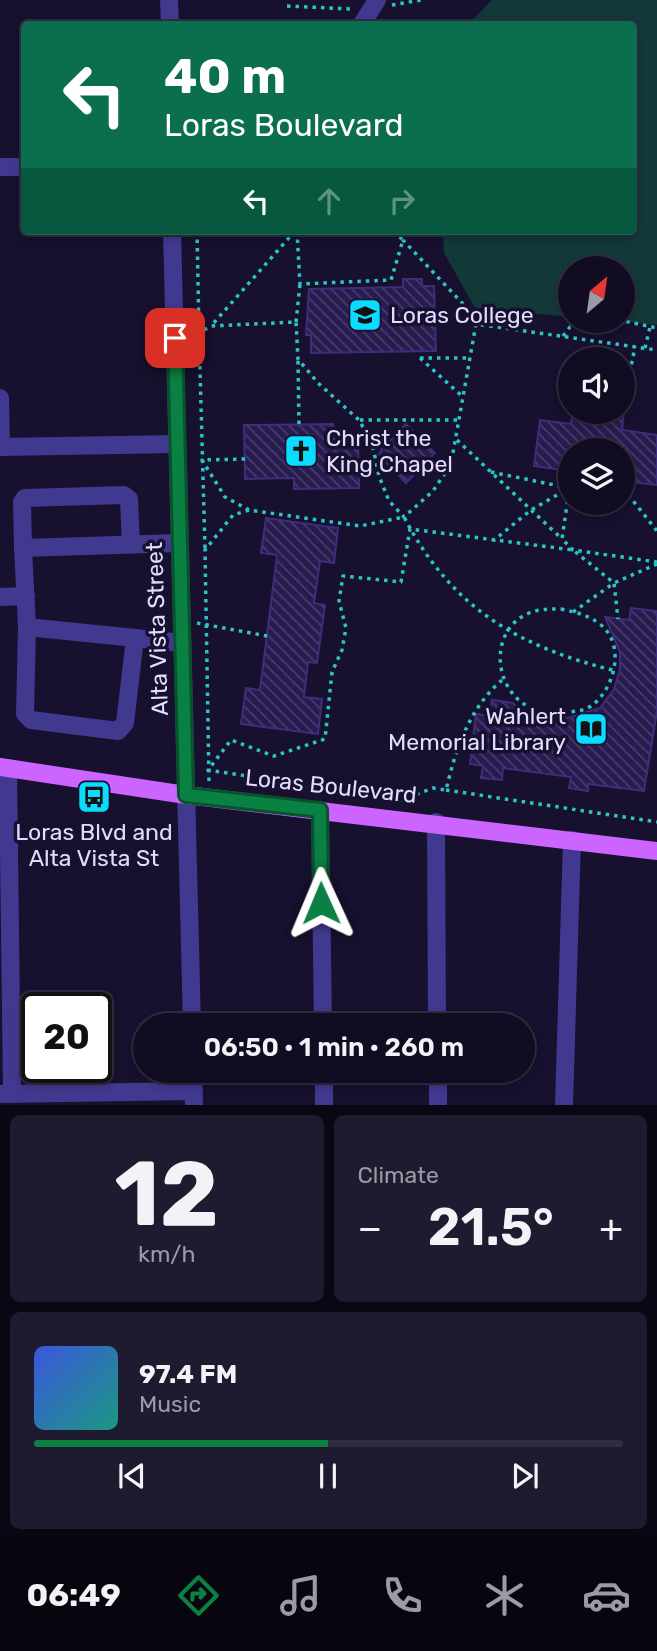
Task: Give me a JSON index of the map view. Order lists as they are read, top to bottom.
{
  "streets": {
    "main road": ["Loras Boulevard"],
    "street": ["Alta Vista Street"]
  },
  "crossings": [
    ["Alta Vista Street", "Loras Boulevard"]
  ],
  "places": {
    "school or university": ["Loras College"],
    "church": ["Christ the King Chapel"],
    "library": ["Wahlert Memorial Library"],
    "bus stop": ["Loras Blvd and Alta Vista St"]
  },
  "north": "top right",
  "page": {
    "turn": ["40 m", "Loras Boulevard"],
    "limit": "20",
    "trip": "06:50 · 1 min · 260 m",
    "tile": [
      ["12", "km/h"],
      "Climate"
    ],
    "heat": ["−", "21.5°", "+"],
    "song": ["97.4 FM", "Music"],
    "tabs": "06:49"
  }
}
